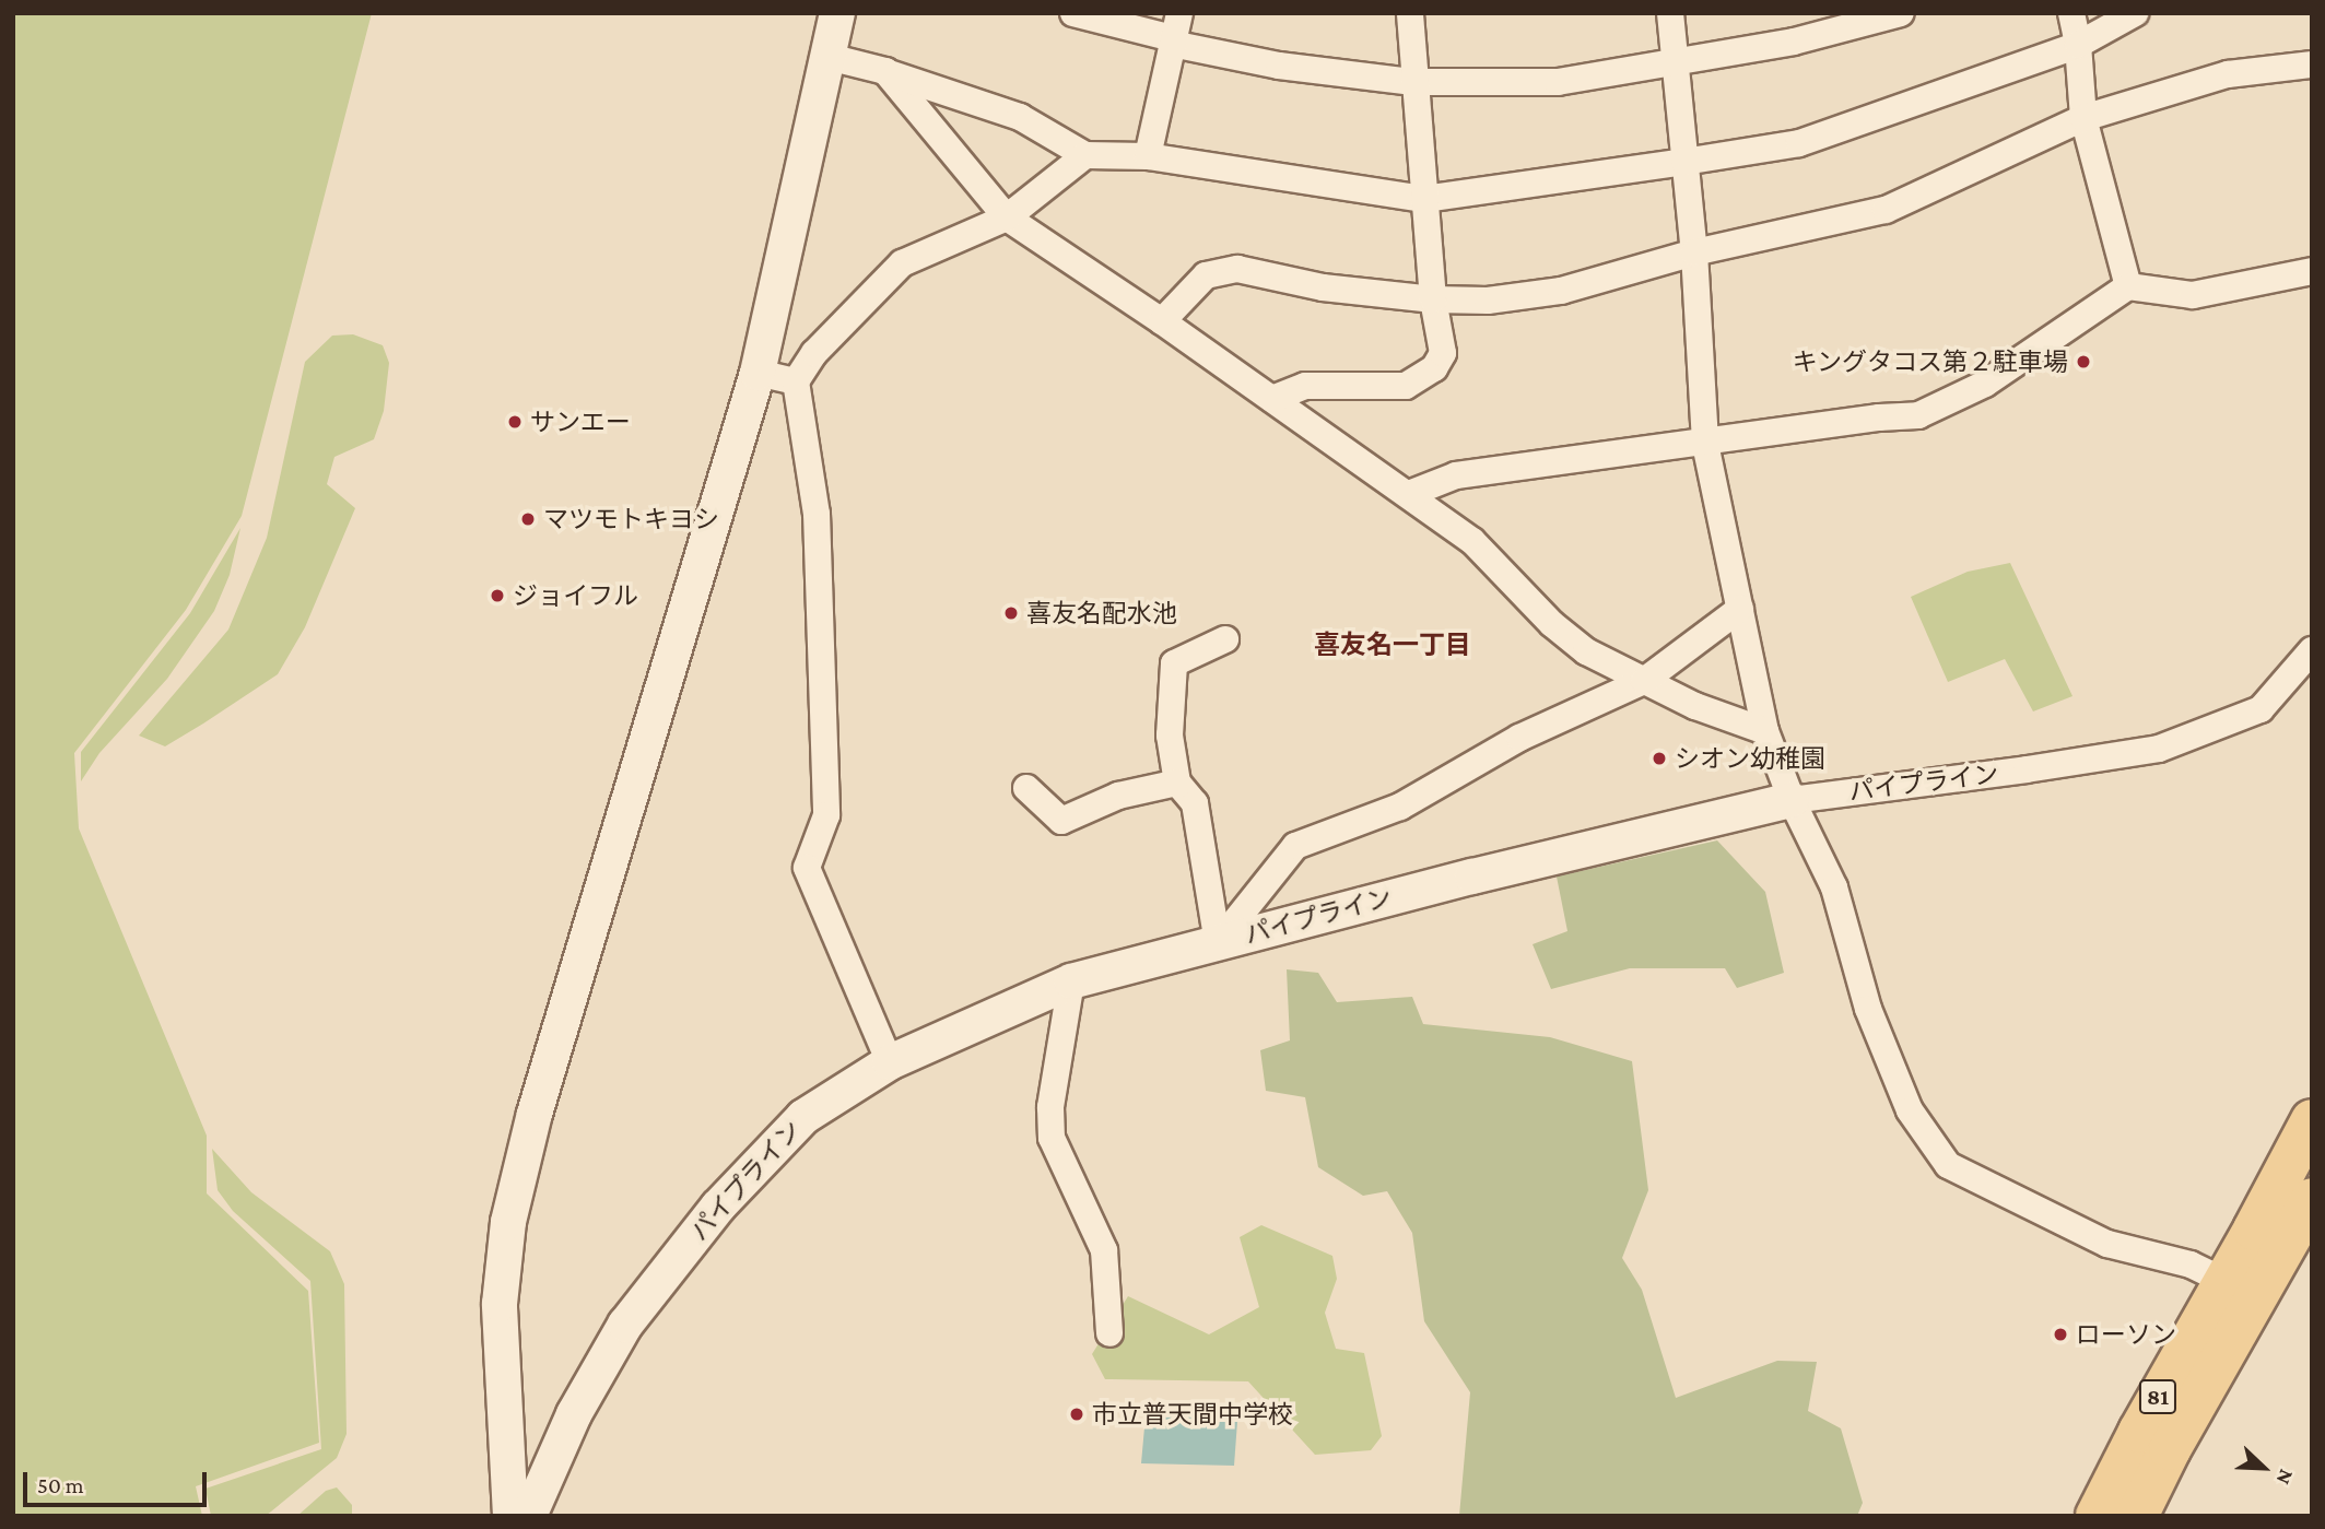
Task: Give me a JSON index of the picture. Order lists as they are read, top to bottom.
{
  "streets": {
    "main road": ["81"],
    "street": ["パイプライン"]
  },
  "districts": ["喜友名一丁目"],
  "places": [
    "キングタコス第２駐車場",
    "サンエー",
    "マツモトキヨシ",
    "ジョイフル",
    "喜友名配水池",
    "シオン幼稚園",
    "ローソン",
    "市立普天間中学校"
  ],
  "scale_bar": "50 m",
  "north": "bottom right"
}
